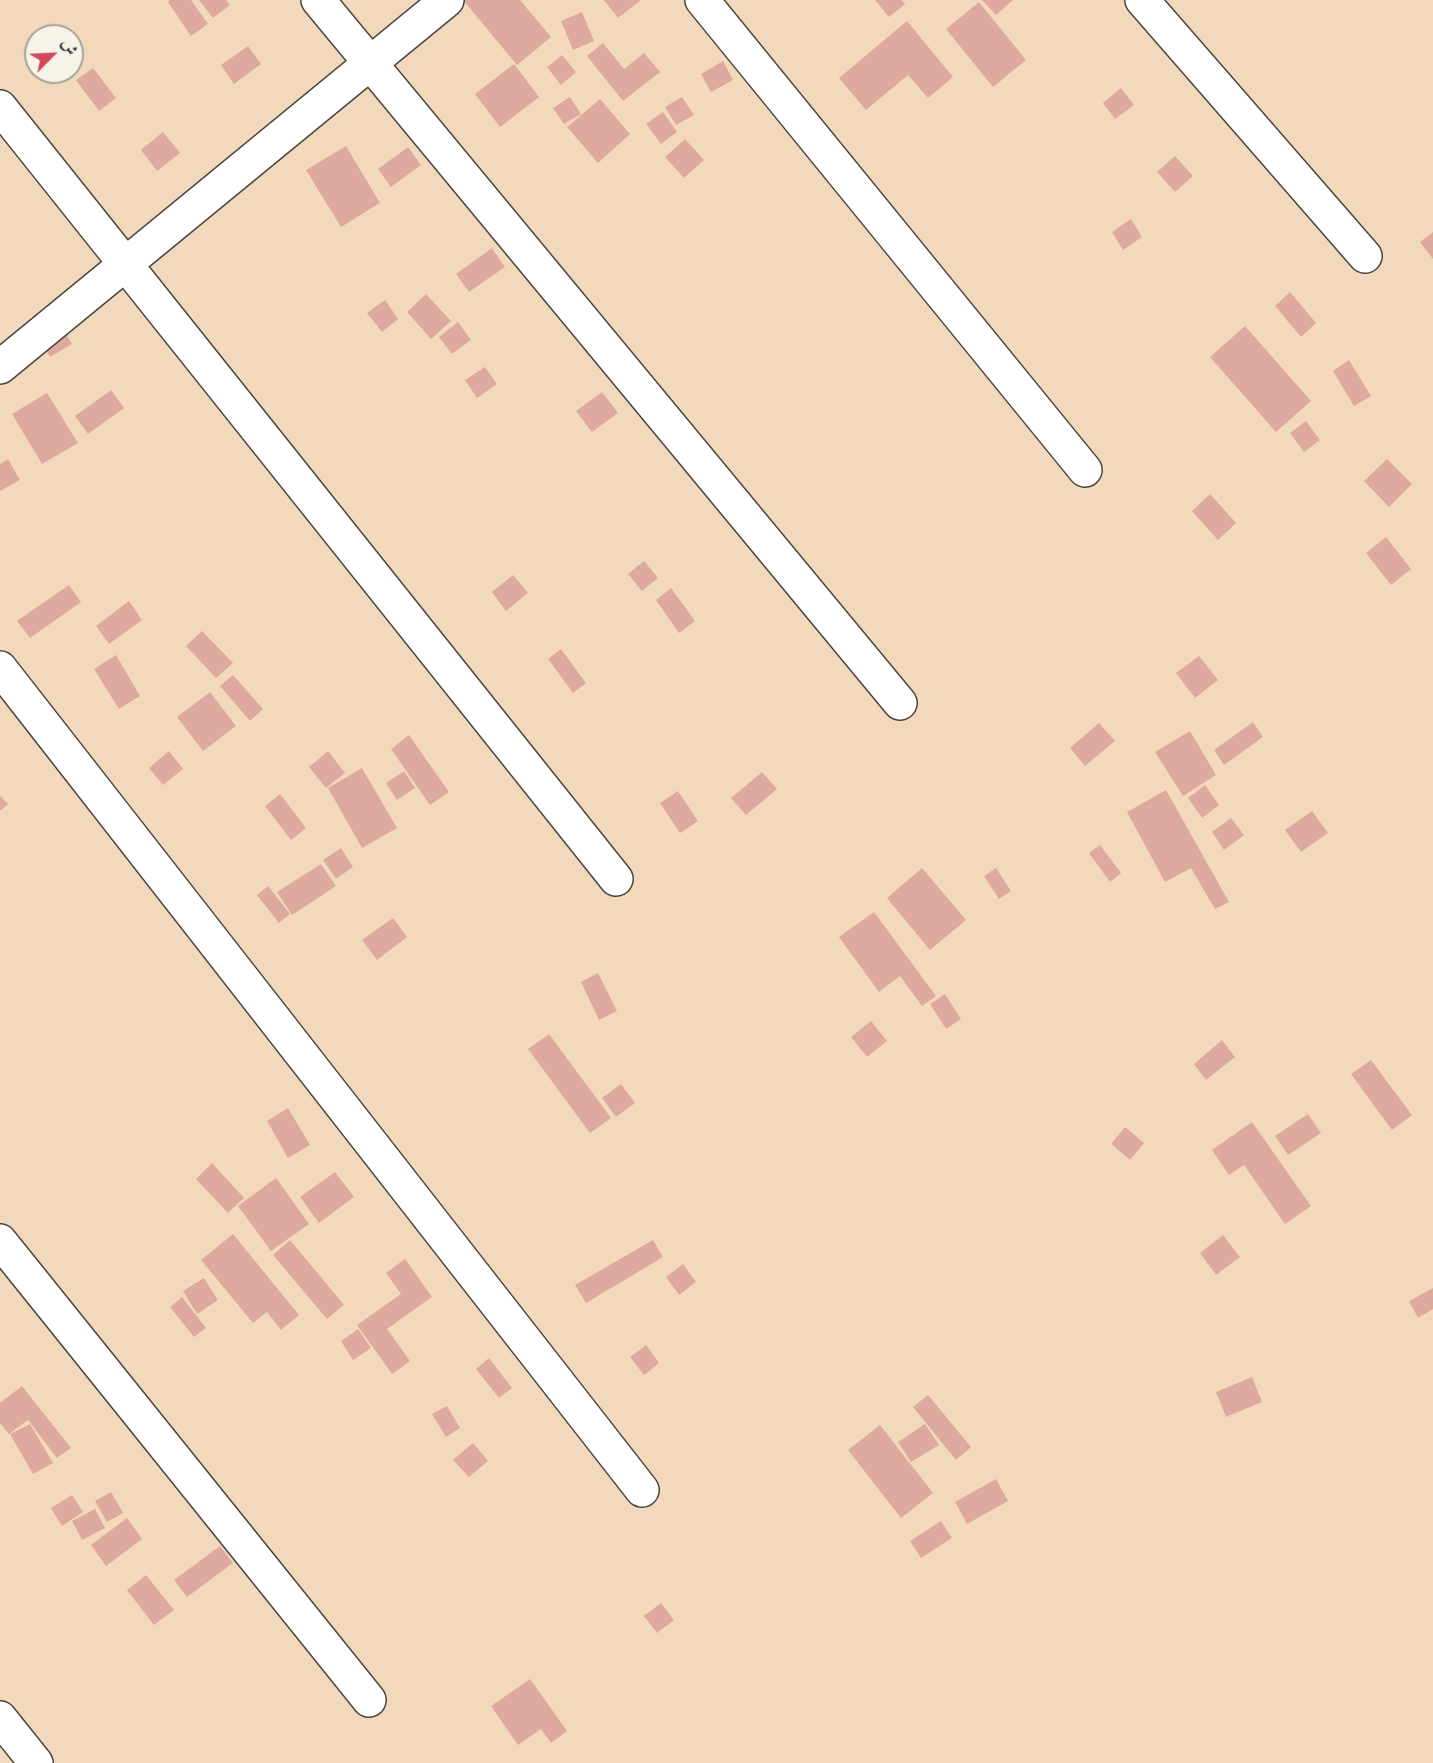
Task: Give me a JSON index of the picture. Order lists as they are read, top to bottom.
{
  "north": "top right"
}
